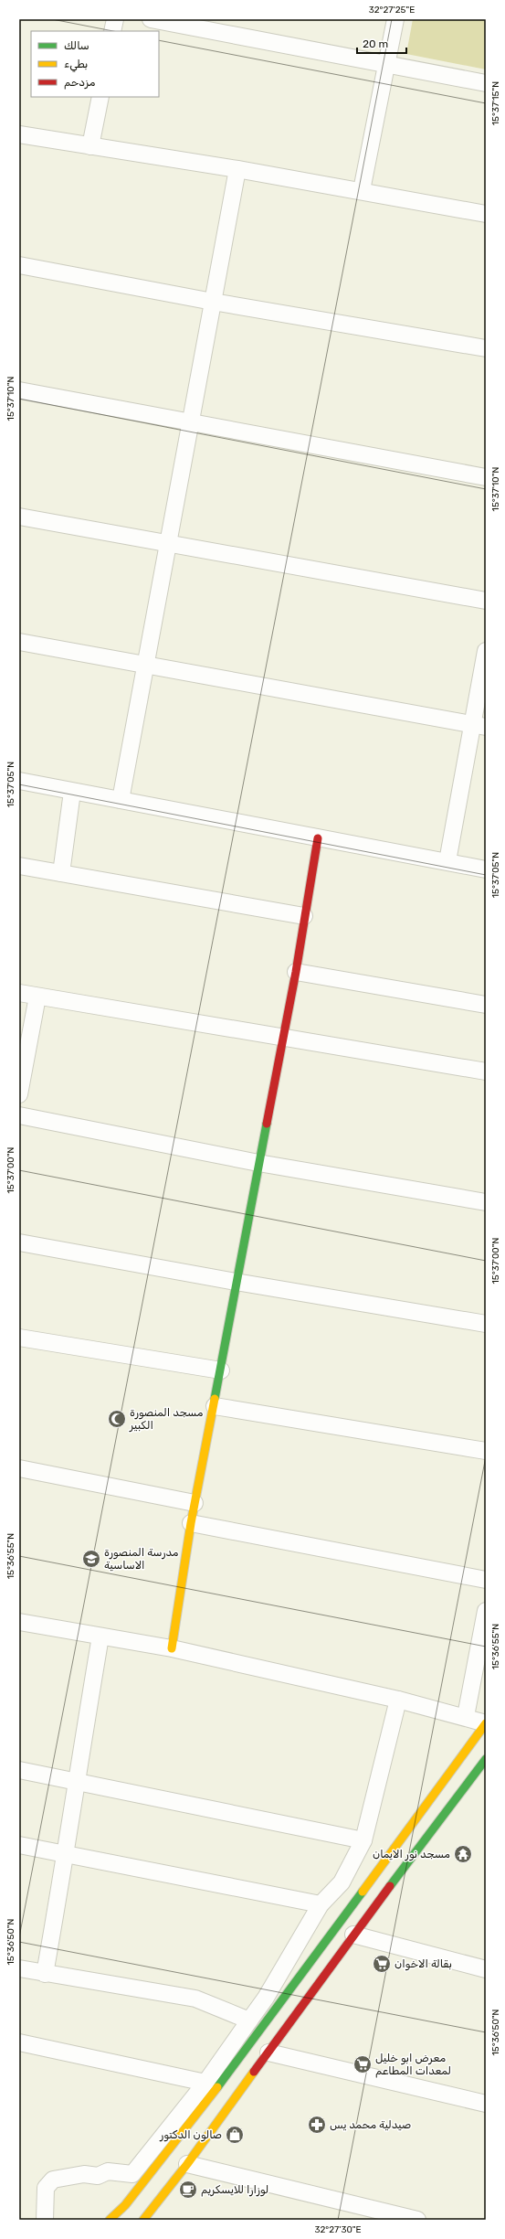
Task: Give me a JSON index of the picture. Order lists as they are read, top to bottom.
{
  "places": {
    "mosque": ["مسجد المنصورة الكبير"],
    "school or university": ["مدرسة المنصورة الاساسية"],
    "temple": ["مسجد نور الايمان"],
    "supermarket": ["بقالة الاخوان", "معرض ابو خليل لمعدات المطاعم"],
    "pharmacy": ["صيدلية محمد يس"],
    "shop": ["صالون الدكتور"],
    "cafe": ["لوزارا للايسكريم"]
  },
  "legend": ["سالك", "بطيء", "مزدحم"],
  "scale_bar": "20 m",
  "coordinates": [
    "32°27'25\"E",
    "15°37'15\"N",
    "15°37'10\"N",
    "15°37'05\"N",
    "15°37'00\"N",
    "15°36'55\"N",
    "15°36'50\"N",
    "32°27'30\"E"
  ]
}
